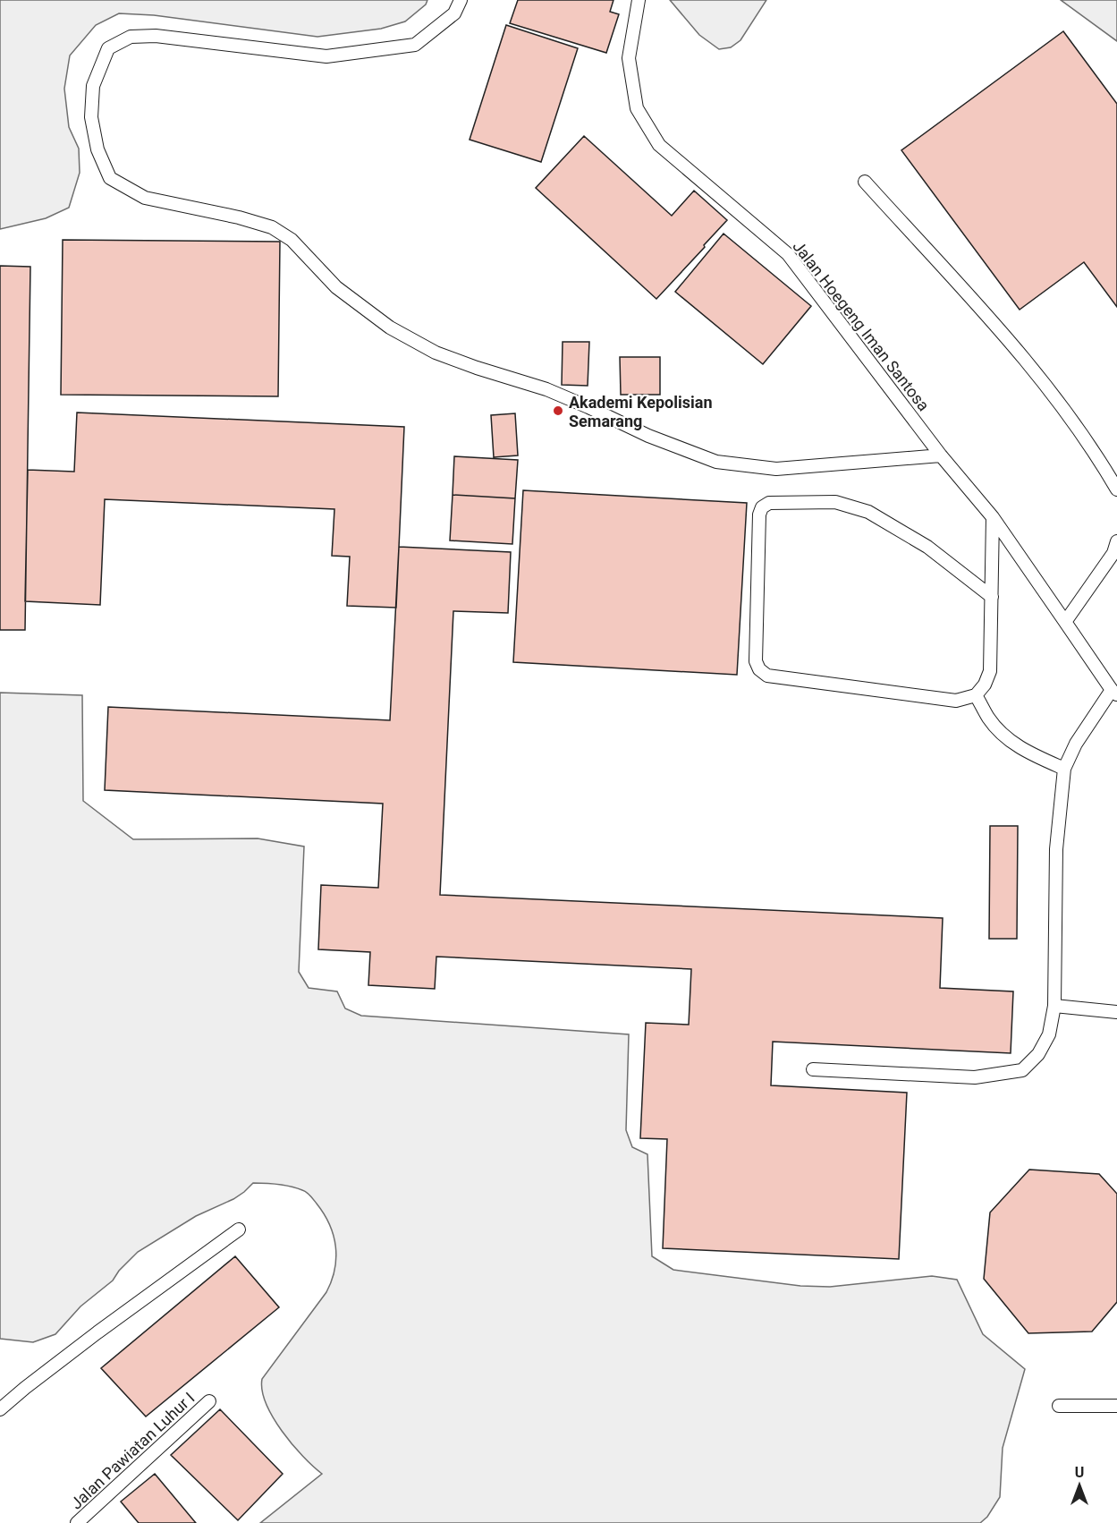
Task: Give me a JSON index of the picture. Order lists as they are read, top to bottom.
{
  "streets": {
    "lane": ["Jalan Hoegeng Iman Santosa", "Jalan Pawiatan Luhur I"]
  },
  "places": ["Akademi Kepolisian Semarang"],
  "north": "top"
}
